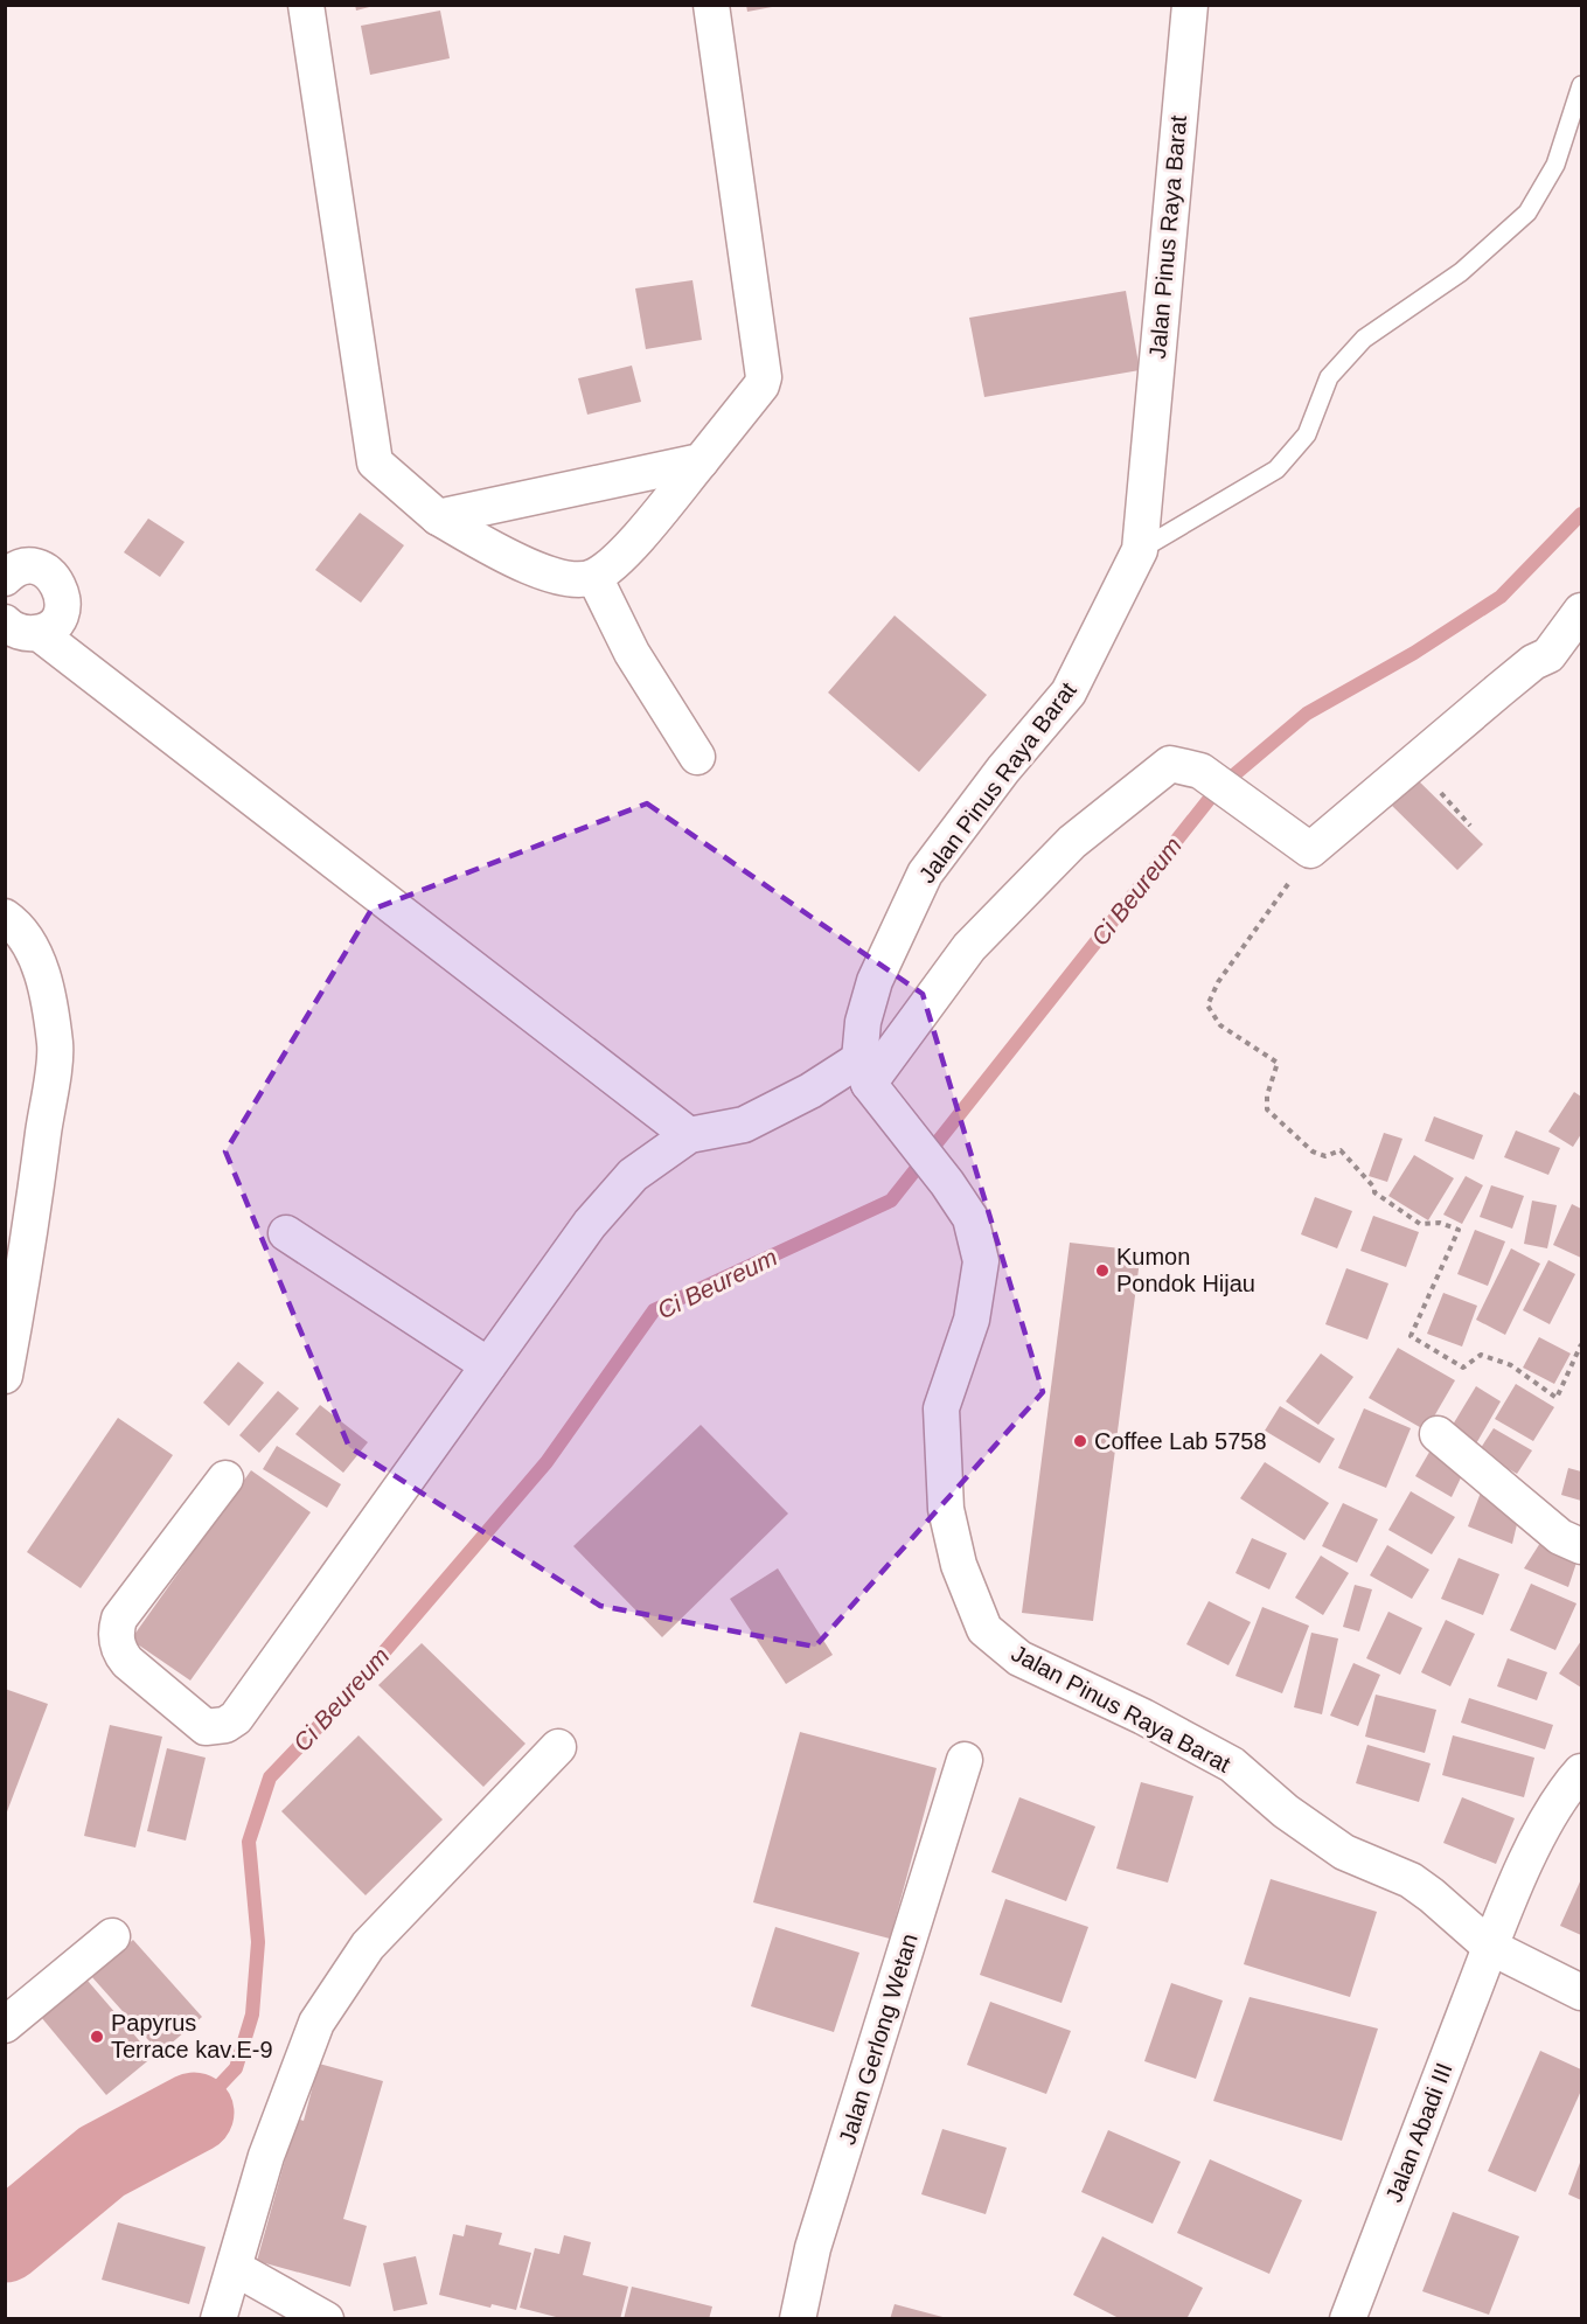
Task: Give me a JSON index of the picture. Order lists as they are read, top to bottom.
{
  "streets": {
    "street": ["Jalan Pinus Raya Barat", "Jalan Gerlong Wetan", "Jalan Abadi III"]
  },
  "crossings": [
    ["Jalan Pinus Raya Barat", "Jalan Abadi III"]
  ],
  "water": ["Ci Beureum"],
  "places": ["Kumon Pondok Hijau", "Coffee Lab 5758", "Papyrus Terrace kav.E-9"]
}
